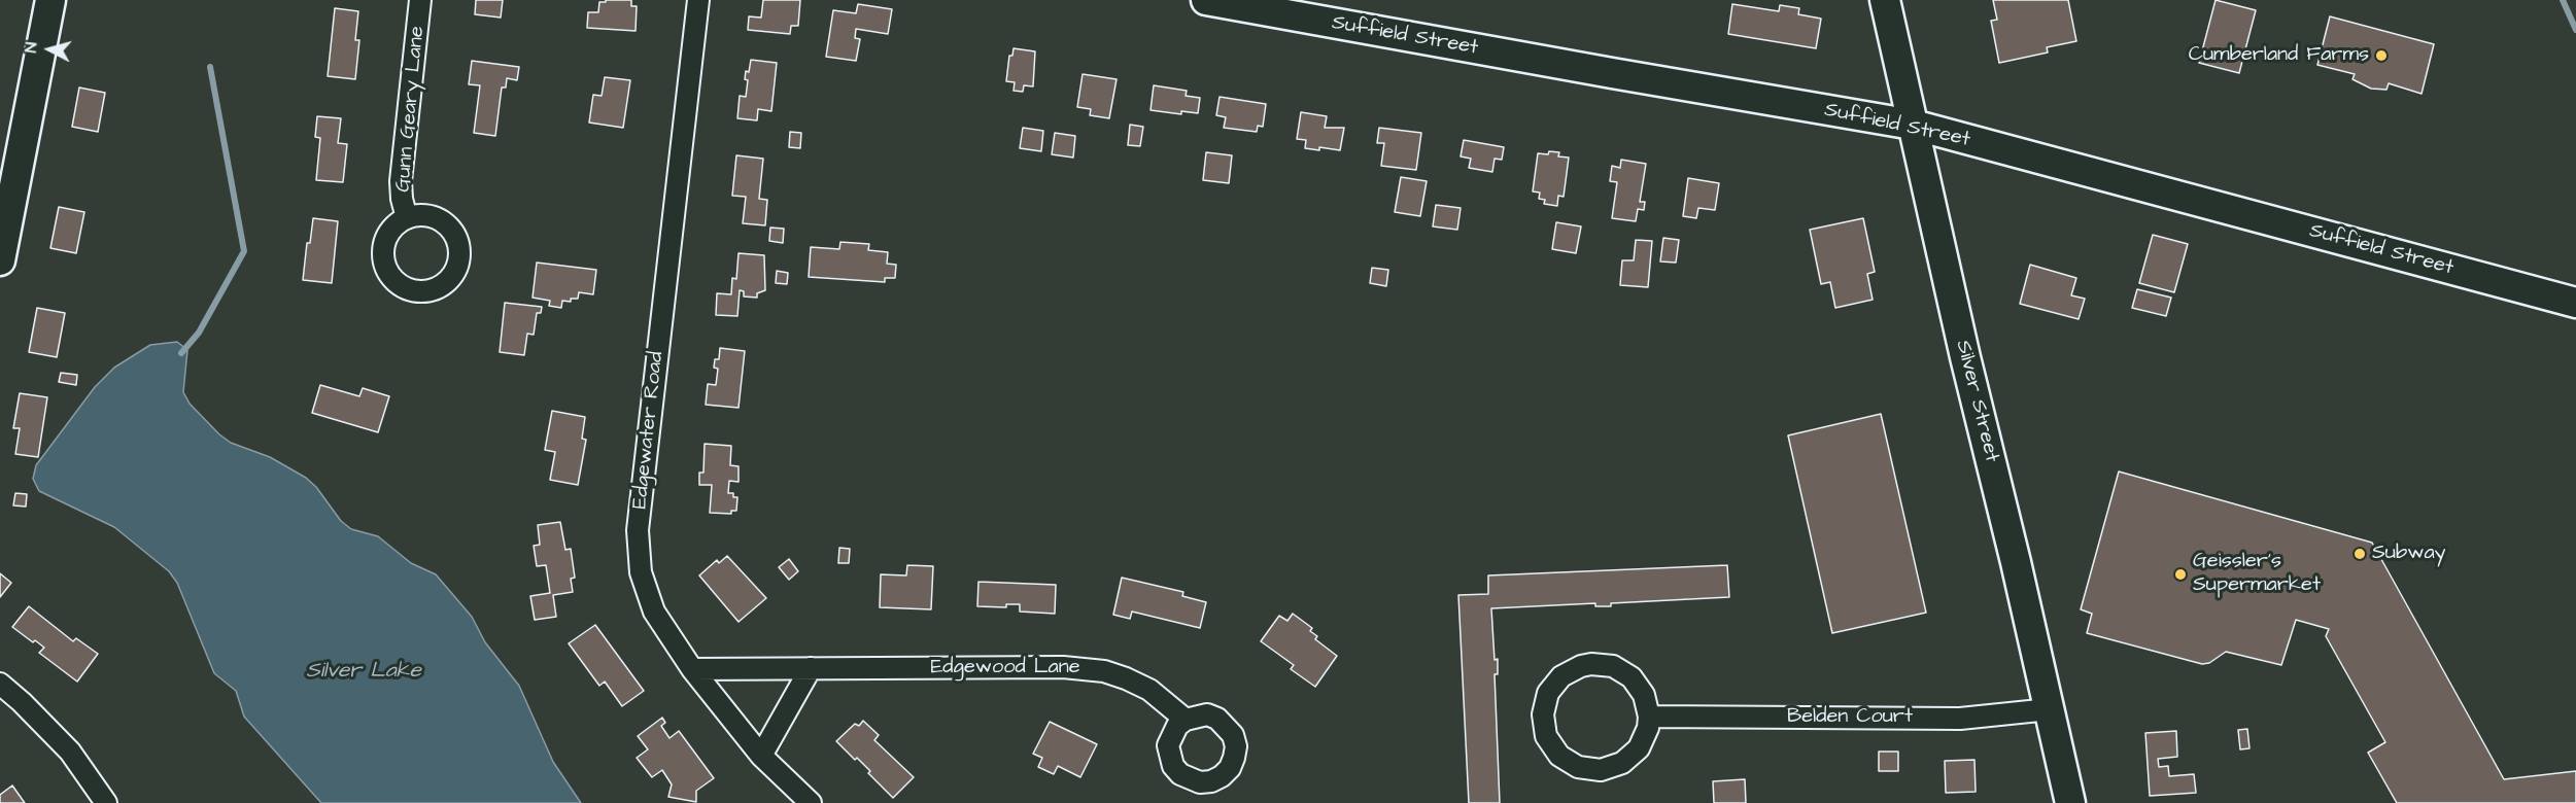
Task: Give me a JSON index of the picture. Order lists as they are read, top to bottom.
{
  "streets": {
    "main road": ["Suffield Street", "Silver Street"],
    "street": [
      "Gunn Geary Lane",
      "Edgewater Road",
      "Edgewood Lane",
      "Belden Court"
    ]
  },
  "crossings": [
    ["Suffield Street", "Silver Street"],
    ["Silver Street", "Belden Court"],
    ["Edgewater Road", "Edgewood Lane"]
  ],
  "water": ["Silver Lake"],
  "places": ["Cumberland Farms", "Subway", "Geissler's Supermarket"],
  "north": "left"
}
